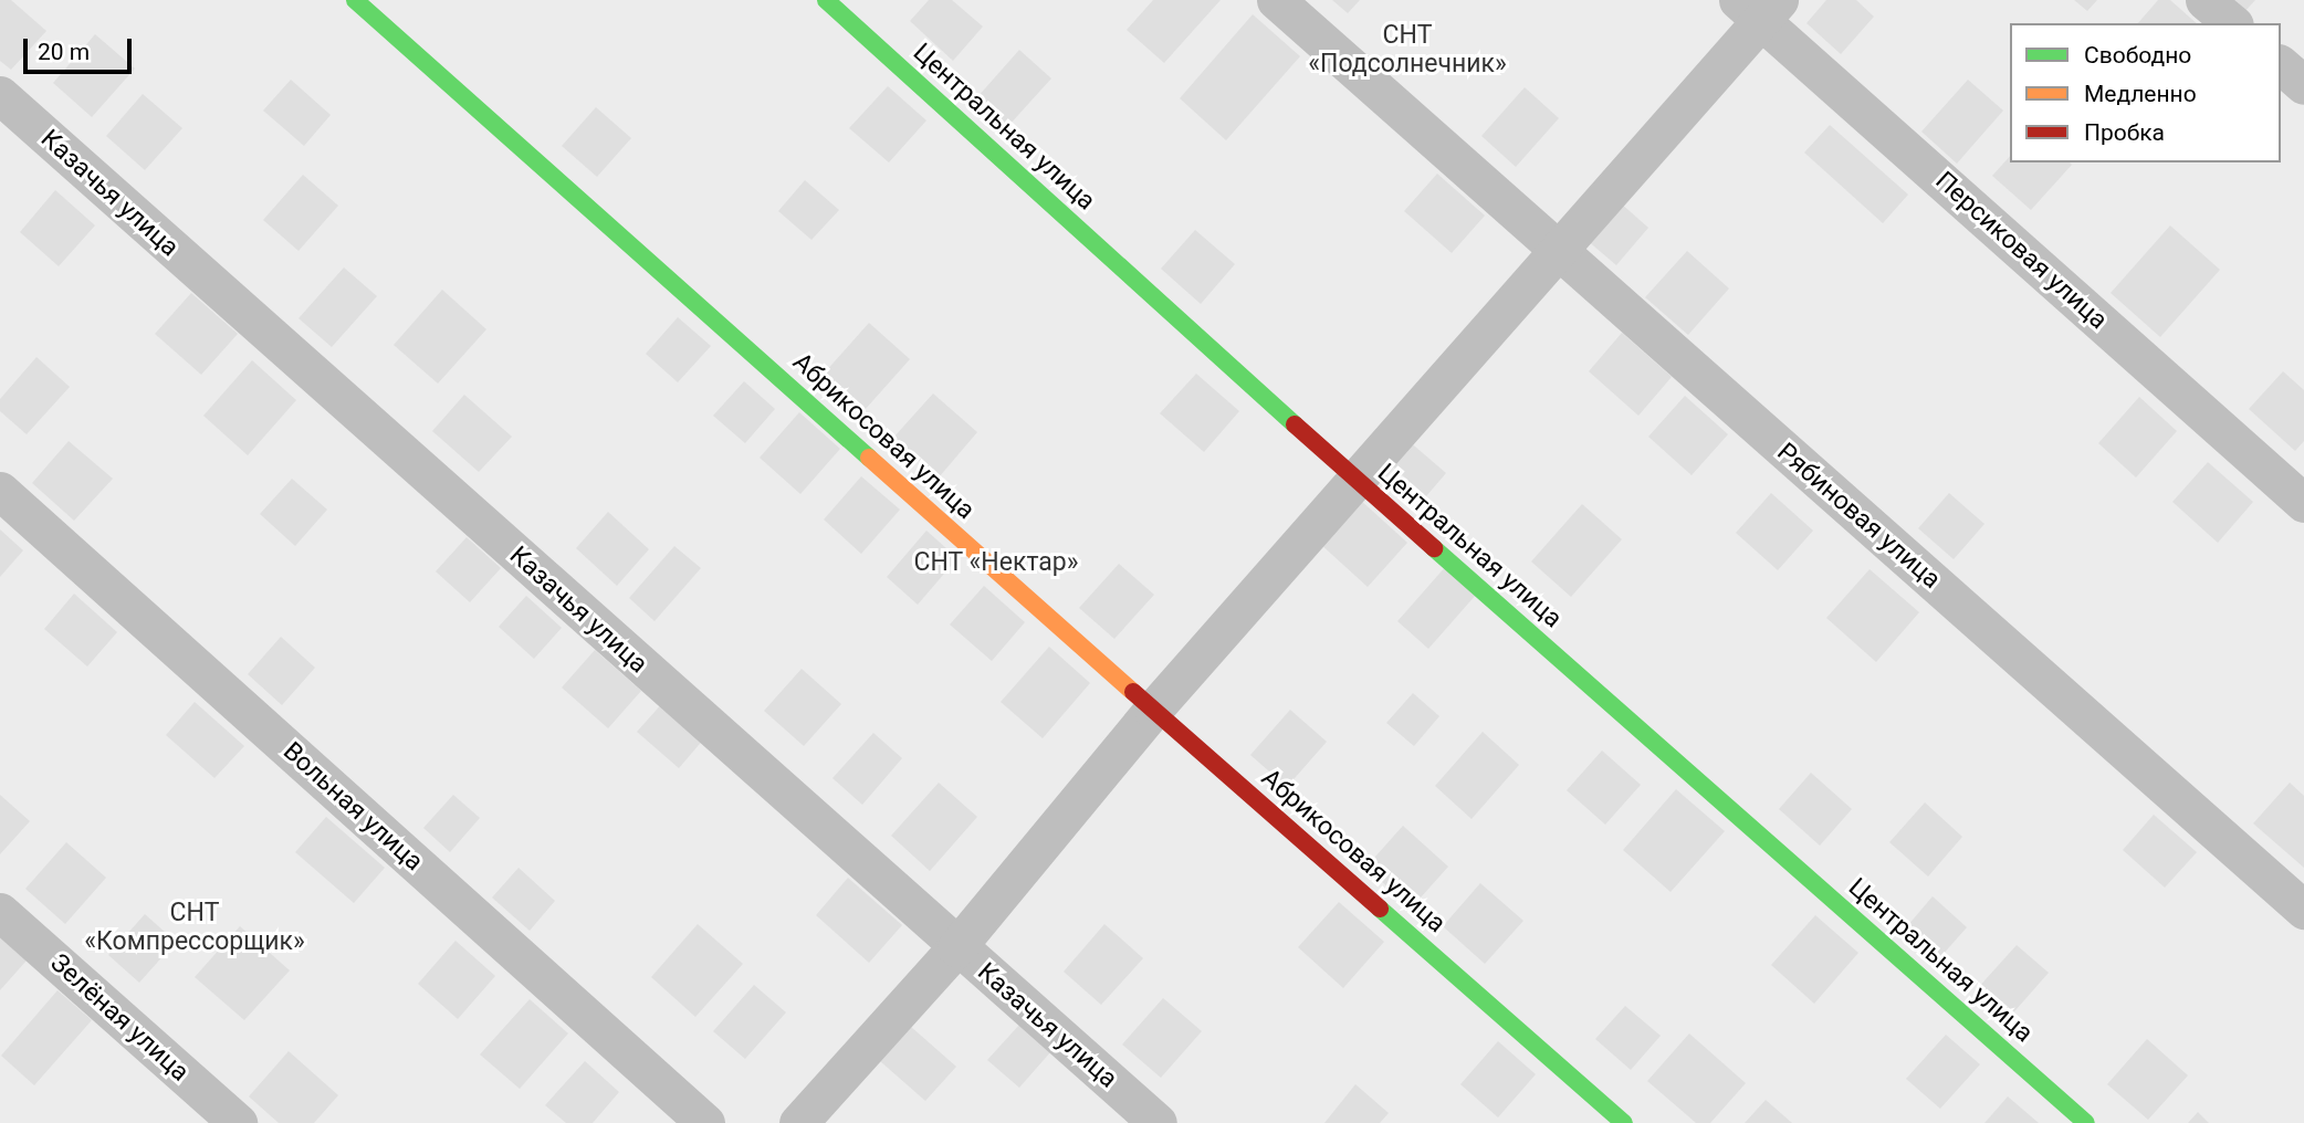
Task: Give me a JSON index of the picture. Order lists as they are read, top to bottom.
{
  "streets": {
    "street": [
      "Центральная улица",
      "Казачья улица",
      "Персиковая улица",
      "Абрикосовая улица",
      "Рябиновая улица",
      "Вольная улица",
      "Зелёная улица"
    ]
  },
  "parks": ["СНТ «Подсолнечник»", "СНТ «Нектар»", "СНТ «Компрессорщик»"],
  "legend": ["Свободно", "Медленно", "Пробка"],
  "scale_bar": "20 m"
}
